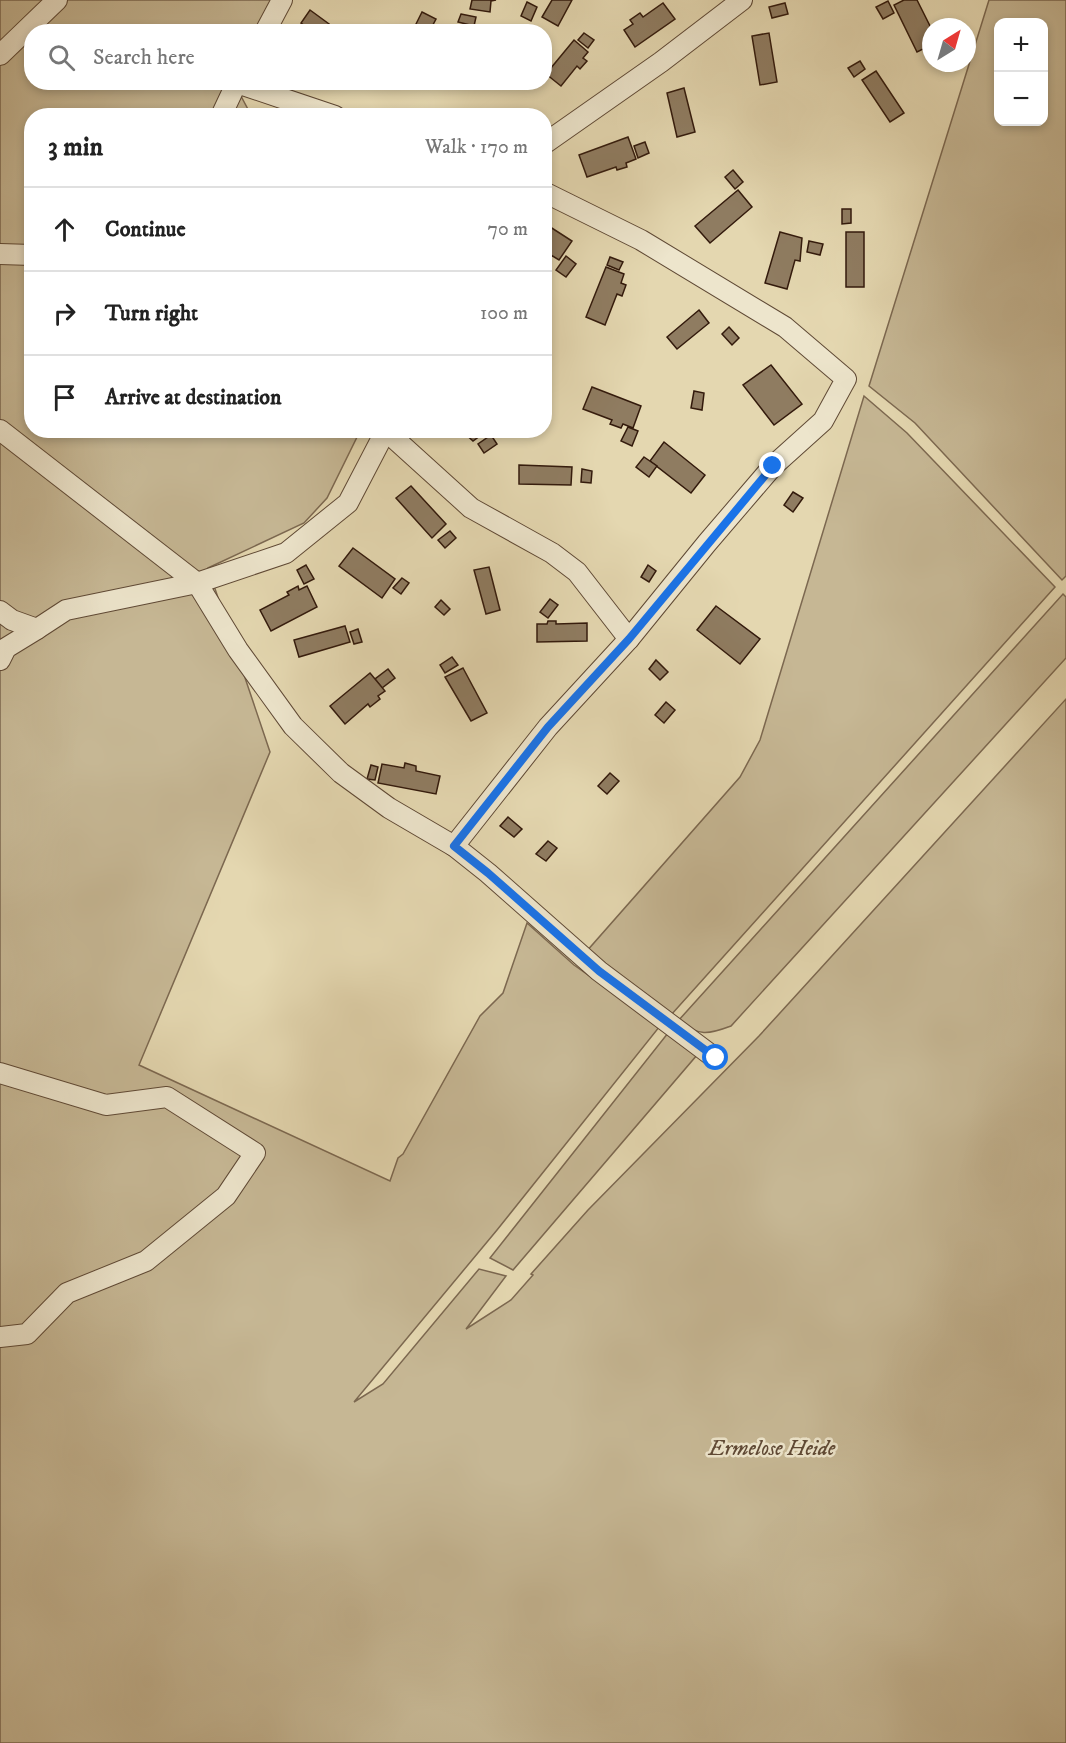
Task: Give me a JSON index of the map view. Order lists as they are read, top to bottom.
{
  "parks": ["Ermelose Heide"],
  "north": "top right",
  "page": {
    "map_buttons": ["+", "−"],
    "search": "Search here",
    "heading": ["3 min", "Walk · 170 m"],
    "list": [
      ["Continue", "70 m"],
      ["Turn right", "100 m"],
      "Arrive at destination"
    ]
  }
}
